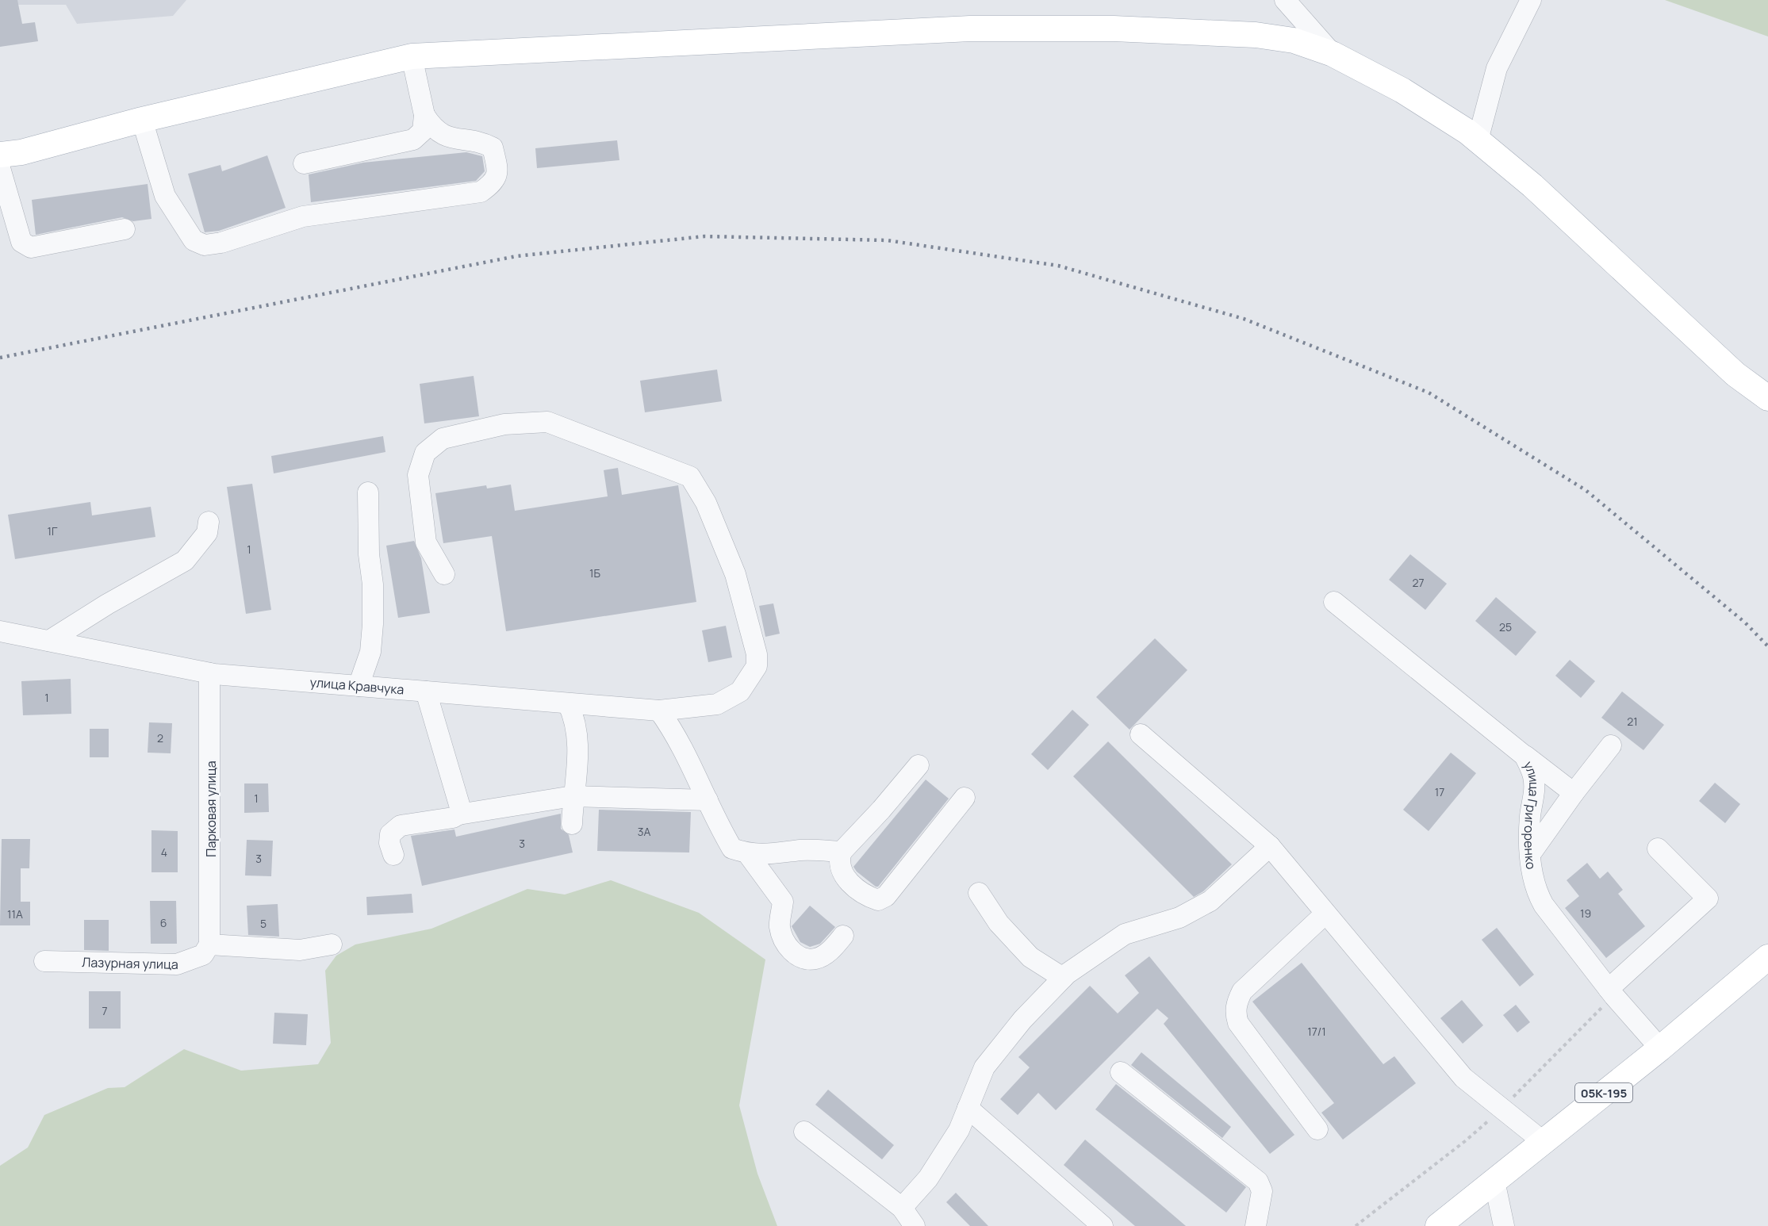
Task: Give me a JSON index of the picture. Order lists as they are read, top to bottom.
{
  "streets": {
    "main road": ["05К-195"],
    "lane": [
      "улица Кравчука",
      "Парковая улица",
      "улица Григоренко",
      "Лазурная улица"
    ]
  },
  "crossings": [
    ["улица Кравчука", "Парковая улица"],
    ["Парковая улица", "Лазурная улица"],
    ["улица Григоренко", "05К-195"]
  ],
  "house_numbers": [
    "1Г",
    "1",
    "1Б",
    "27",
    "25",
    "1",
    "21",
    "2",
    "17",
    "1",
    "3А",
    "3",
    "4",
    "3",
    "19",
    "11А",
    "6",
    "5",
    "7",
    "17/1"
  ]
}
